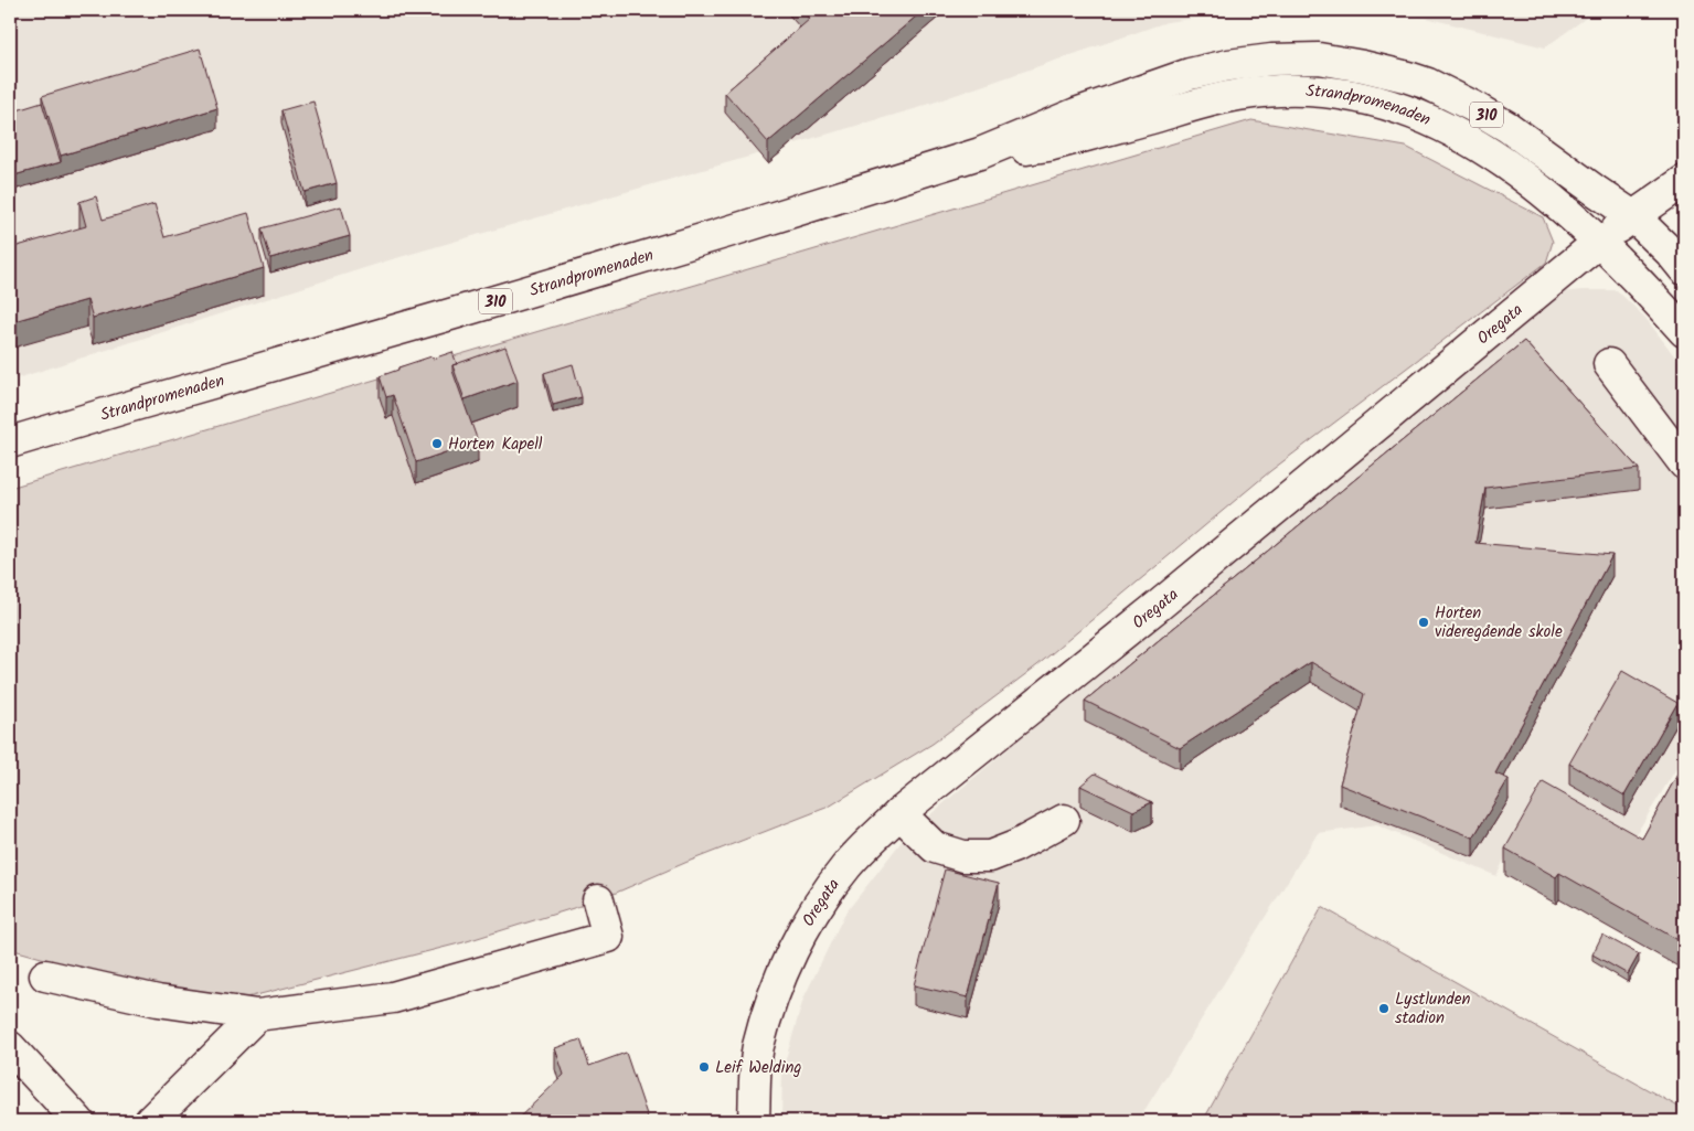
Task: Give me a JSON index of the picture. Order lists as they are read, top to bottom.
{
  "streets": {
    "main road": ["Strandpromenaden", "310", "Oregata"]
  },
  "crossings": [
    ["Strandpromenaden", "Oregata"]
  ],
  "places": [
    "Horten Kapell",
    "Horten videregående skole",
    "Lystlunden stadion",
    "Leif Welding"
  ]
}
